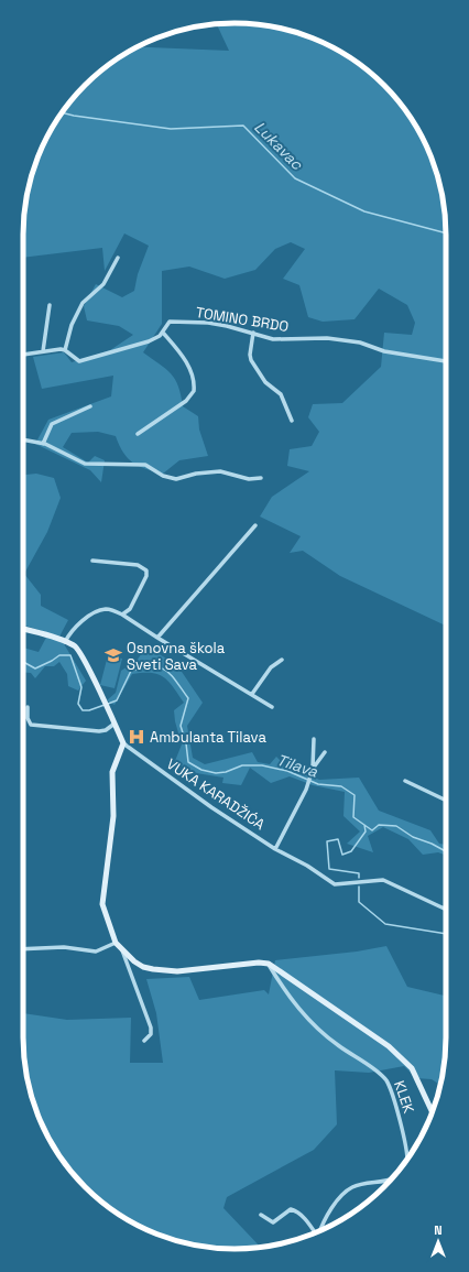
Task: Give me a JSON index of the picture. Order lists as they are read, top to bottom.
{
  "streets": {
    "street": ["TOMINO BRDO", "VUKA KARADŽIĆA", "KLEK"]
  },
  "water": ["Lukavac", "Tilava"],
  "places": {
    "school or university": ["Osnovna škola Sveti Sava"],
    "hospital": ["Ambulanta Tilava"]
  },
  "north": "top"
}
